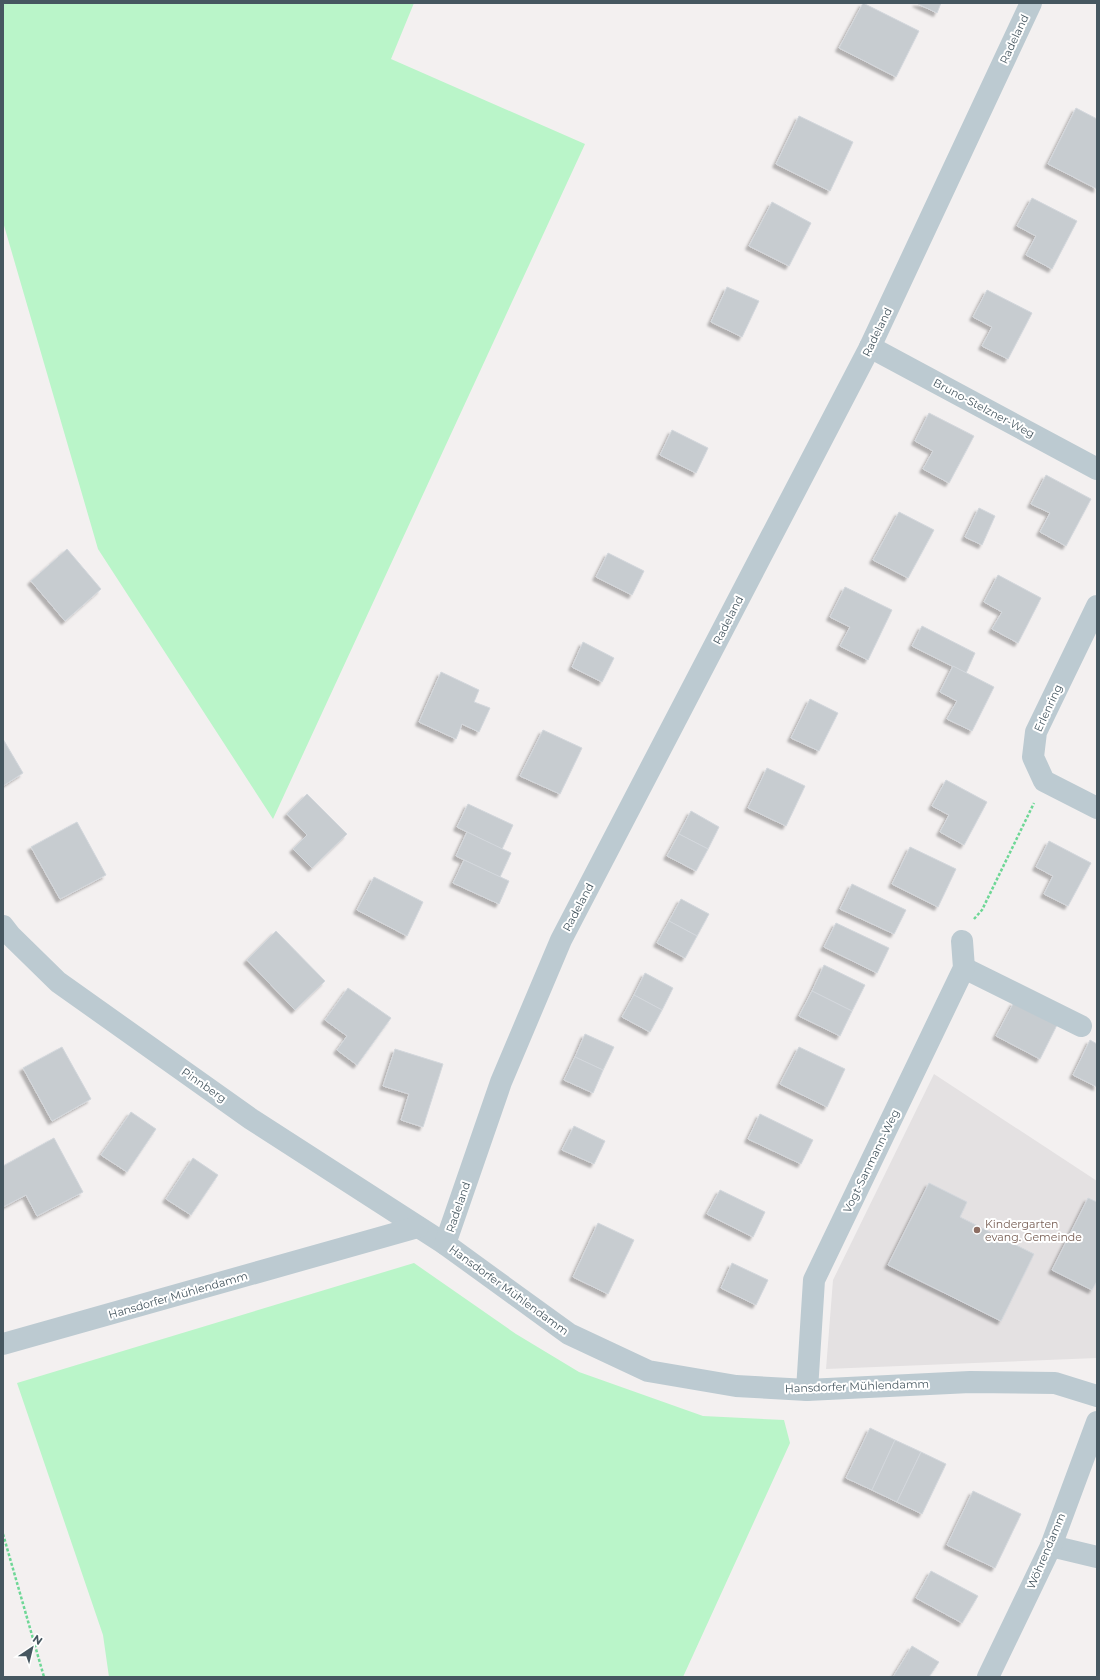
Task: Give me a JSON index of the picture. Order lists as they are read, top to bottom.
{
  "streets": {
    "street": [
      "Radeland",
      "Bruno-Stelzner-Weg",
      "Erlenring",
      "Pinnberg",
      "Vogt-Sanmann-Weg",
      "Hansdorfer Mühlendamm",
      "Wöhrendamm"
    ]
  },
  "crossings": [
    ["Radeland", "Bruno-Stelzner-Weg"],
    ["Radeland", "Hansdorfer Mühlendamm"],
    ["Pinnberg", "Hansdorfer Mühlendamm"],
    ["Vogt-Sanmann-Weg", "Hansdorfer Mühlendamm"]
  ],
  "places": ["Kindergarten evang. Gemeinde"],
  "north": "top right"
}
